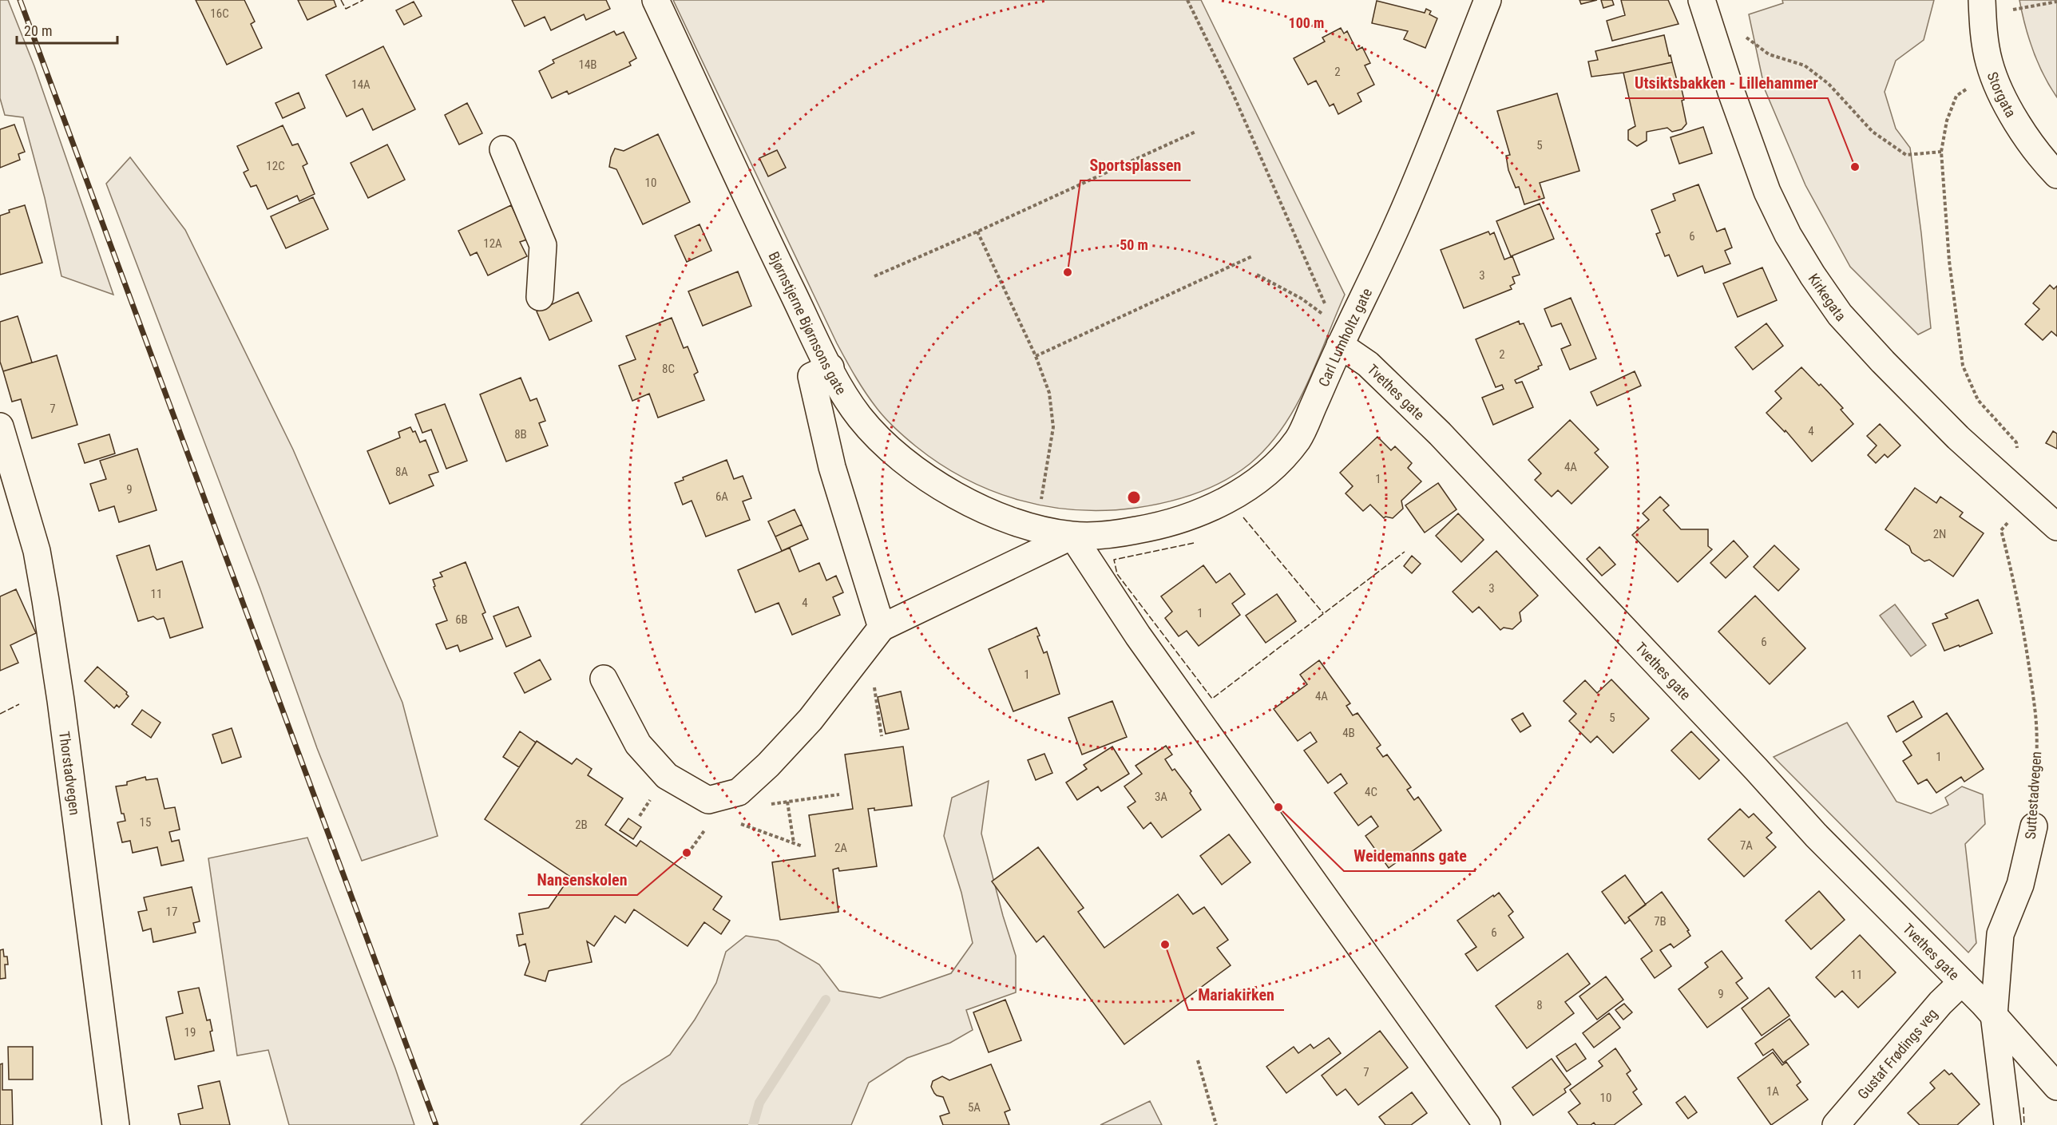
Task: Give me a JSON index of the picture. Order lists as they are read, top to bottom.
{
  "streets": {
    "street": [
      "Storgata",
      "Kirkegata",
      "Bjørnstjerne Bjørnsons gate",
      "Carl Lumholtz gate",
      "Tvethes gate",
      "Thorstadvegen",
      "Suttestadvegen",
      "Gustaf Frødings veg"
    ]
  },
  "crossings": [
    ["Kirkegata", "Suttestadvegen"],
    ["Bjørnstjerne Bjørnsons gate", "Carl Lumholtz gate"],
    ["Carl Lumholtz gate", "Tvethes gate"],
    ["Tvethes gate", "Suttestadvegen"],
    ["Tvethes gate", "Gustaf Frødings veg"]
  ],
  "places": [
    "Utsiktsbakken - Lillehammer",
    "Sportsplassen",
    "Weidemanns gate",
    "Nansenskolen",
    "Mariakirken"
  ],
  "house_numbers": [
    "16C",
    "14B",
    "2",
    "14A",
    "5",
    "12C",
    "10",
    "6",
    "12A",
    "3",
    "2",
    "8C",
    "7",
    "4",
    "8B",
    "4A",
    "8A",
    "1",
    "9",
    "6A",
    "2N",
    "3",
    "11",
    "4",
    "1",
    "6B",
    "6",
    "1",
    "4A",
    "5",
    "4B",
    "1",
    "4C",
    "3A",
    "15",
    "2B",
    "7A",
    "2A",
    "17",
    "7B",
    "6",
    "11",
    "9",
    "8",
    "19",
    "7",
    "1A",
    "10",
    "5A"
  ],
  "scale_bar": "20 m",
  "rings": ["100 m", "50 m"]
}
